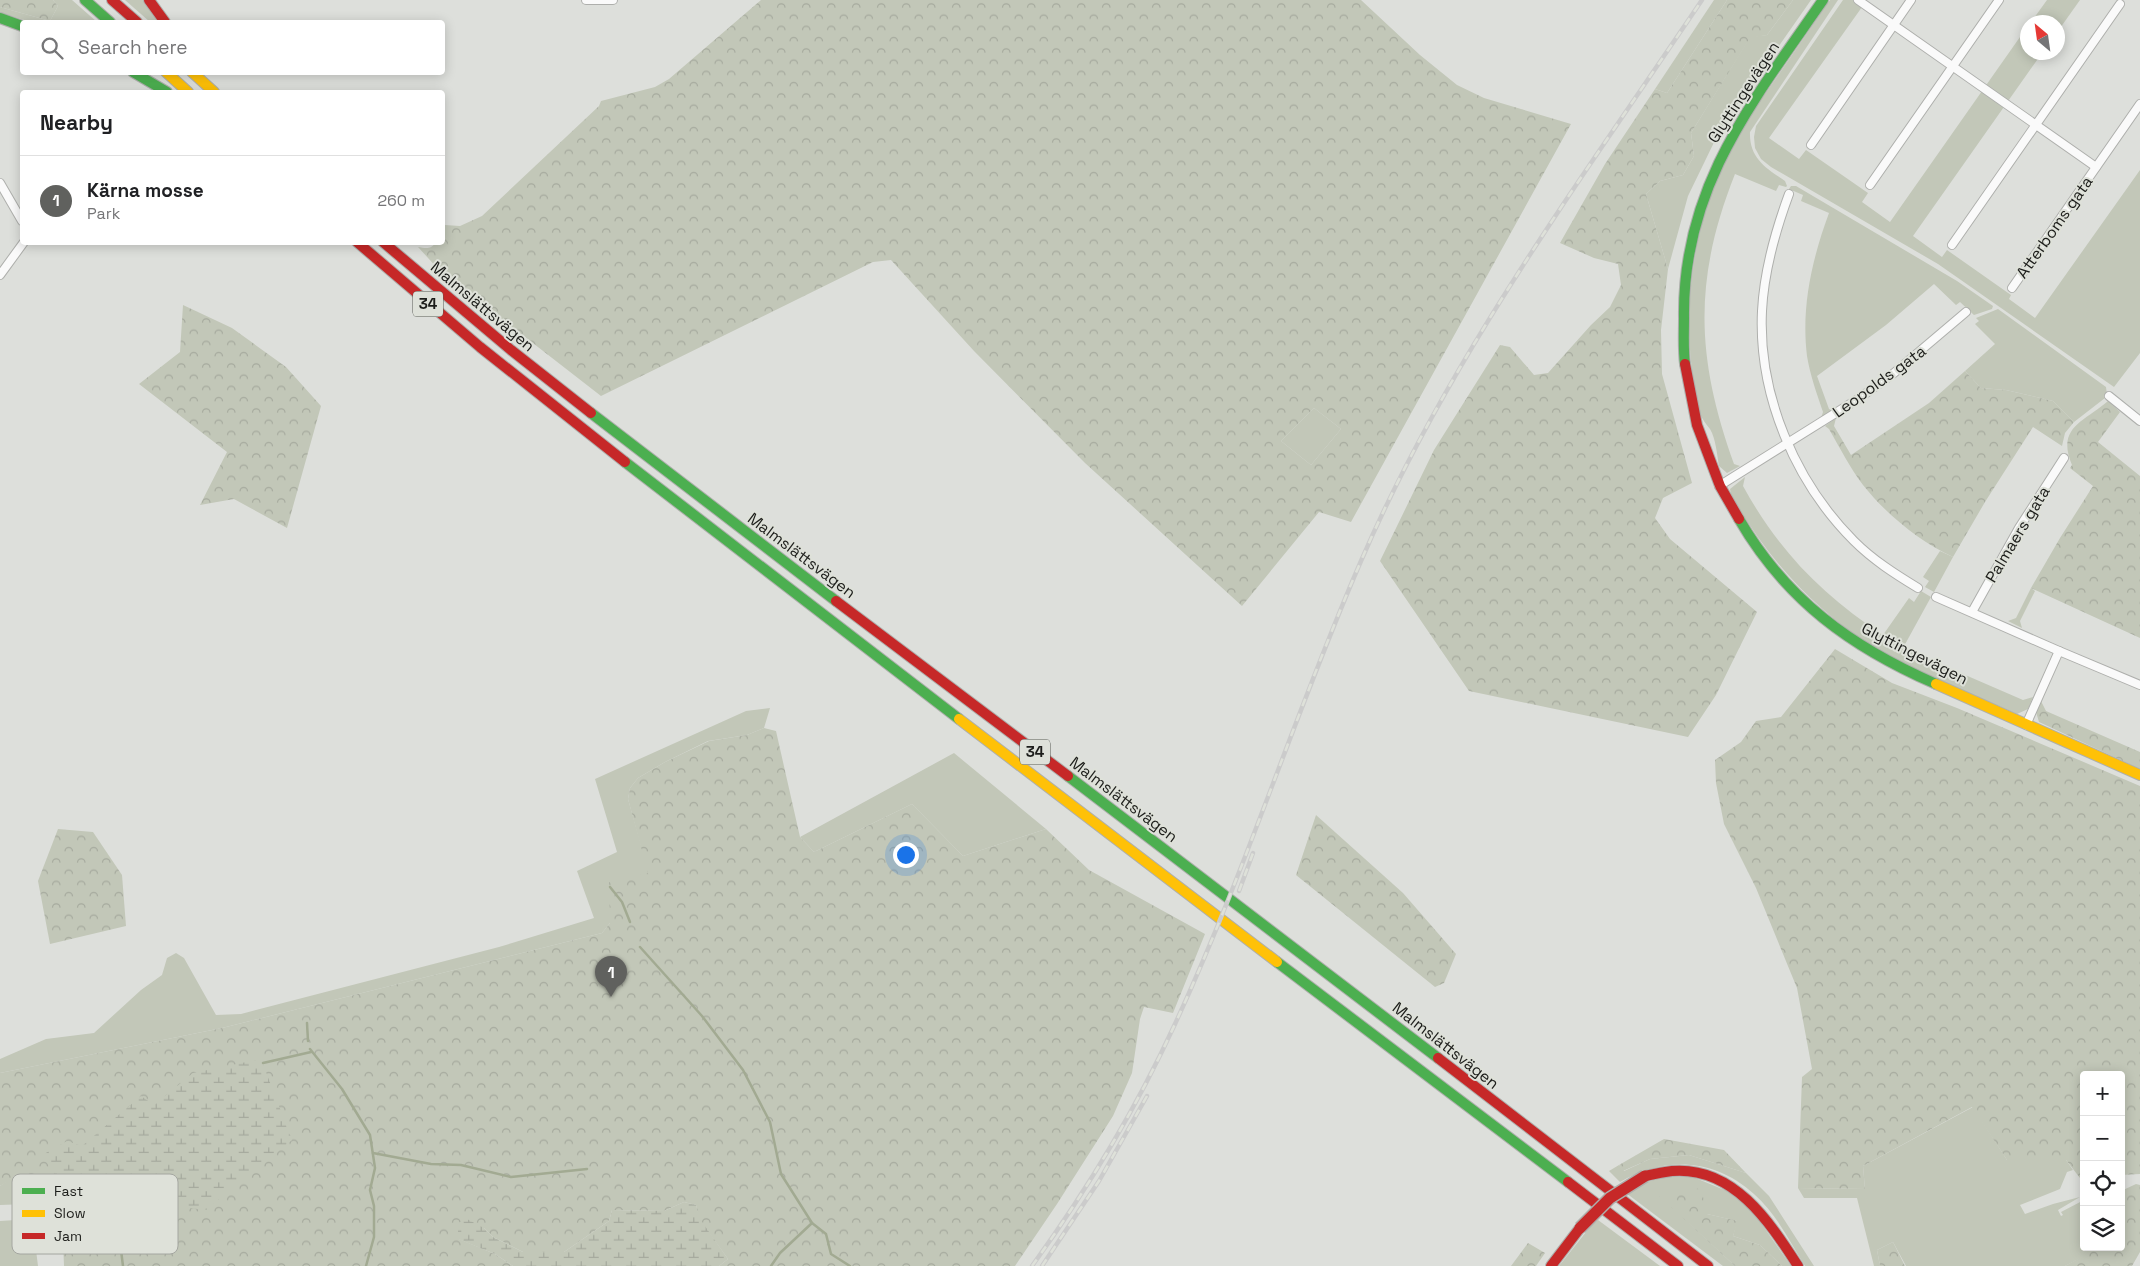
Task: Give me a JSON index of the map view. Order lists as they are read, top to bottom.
{
  "streets": {
    "main road": ["Glyttingevägen", "34", "Malmslättsvägen"],
    "street": ["Atterboms gata", "Leopolds gata", "Palmaers gata"]
  },
  "crossings": [
    ["Glyttingevägen", "Leopolds gata"]
  ],
  "legend": ["Fast", "Slow", "Jam"],
  "north": "top left",
  "page": {
    "search": "Search here",
    "heading": "Nearby",
    "list": [
      {
        "mark": "1",
        "name": "Kärna mosse",
        "note": "Park",
        "value": "260 m"
      }
    ],
    "pins": "1",
    "map_buttons": ["+", "−"]
  }
}
